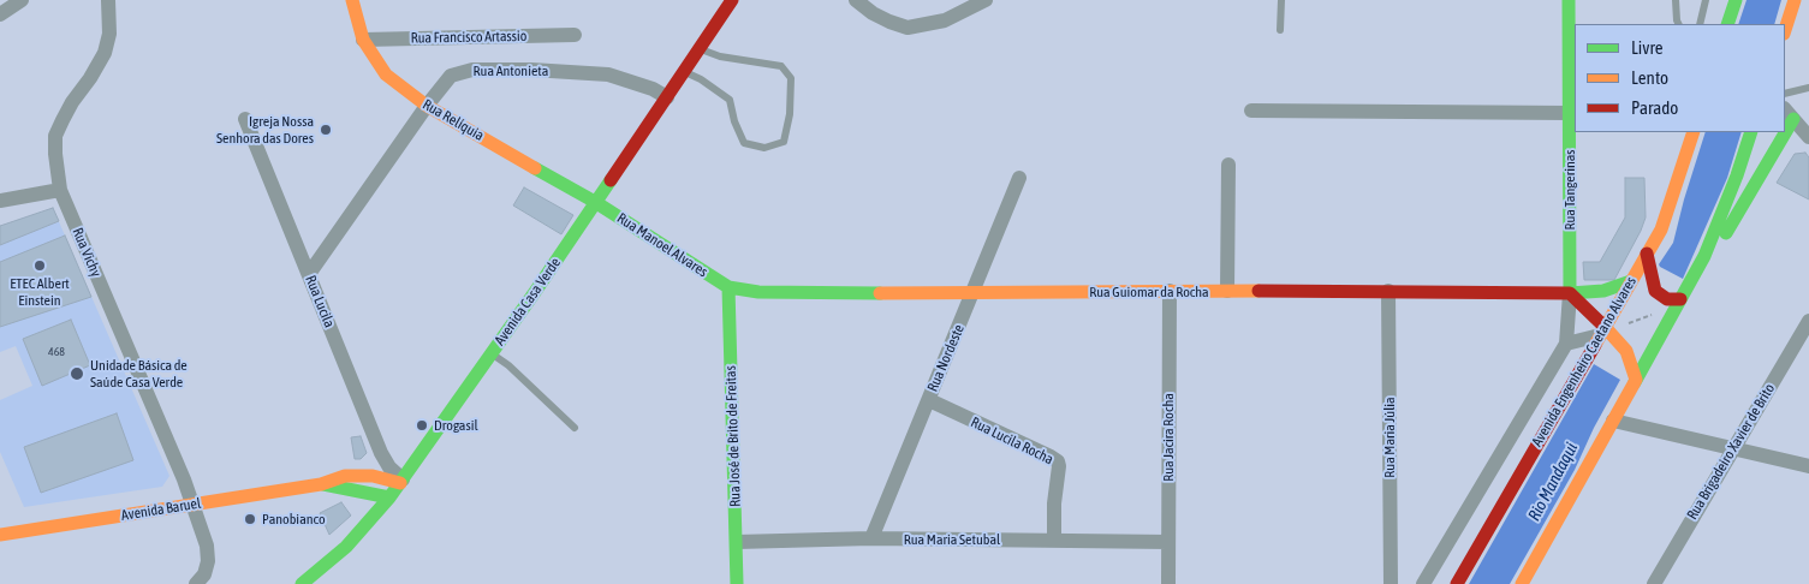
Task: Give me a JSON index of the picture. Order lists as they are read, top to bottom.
{
  "streets": {
    "street": [
      "Rua Francisco Artassio",
      "Rua Antonieta",
      "Rua Relíquia",
      "Rua Tangerinas",
      "Rua Manoel Alvares",
      "Rua Vichy",
      "Rua Guiomar da Rocha",
      "Rua Lucila",
      "Avenida Casa Verde",
      "Rua Nordeste",
      "Avenida Engenheiro Caetano Alvares",
      "Rua José de Brito de Freitas",
      "Rua Jacira Rocha",
      "Rua Maria Júlia",
      "Rua Lucila Rocha",
      "Rua Brigadeiro Xavier de Brito",
      "Avenida Baruel",
      "Rua Maria Setubal"
    ]
  },
  "crossings": [
    ["Rua Francisco Artassio", "Rua Relíquia"],
    ["Rua Antonieta", "Rua Relíquia"],
    ["Rua Antonieta", "Rua Lucila"],
    ["Rua Antonieta", "Avenida Casa Verde"],
    ["Rua Relíquia", "Rua Manoel Alvares"],
    ["Rua Relíquia", "Avenida Casa Verde"],
    ["Rua Tangerinas", "Rua Guiomar da Rocha"],
    ["Rua Manoel Alvares", "Rua Guiomar da Rocha"],
    ["Rua Manoel Alvares", "Avenida Casa Verde"],
    ["Rua Manoel Alvares", "Rua José de Brito de Freitas"],
    ["Rua Vichy", "Avenida Baruel"],
    ["Rua Guiomar da Rocha", "Rua Nordeste"],
    ["Rua Guiomar da Rocha", "Avenida Engenheiro Caetano Alvares"],
    ["Rua Guiomar da Rocha", "Rua José de Brito de Freitas"],
    ["Rua Guiomar da Rocha", "Rua Jacira Rocha"],
    ["Rua Guiomar da Rocha", "Rua Maria Júlia"],
    ["Rua Lucila", "Avenida Casa Verde"],
    ["Rua Lucila", "Avenida Baruel"],
    ["Avenida Casa Verde", "Avenida Baruel"],
    ["Rua Nordeste", "Rua Lucila Rocha"],
    ["Rua Nordeste", "Rua Maria Setubal"],
    ["Rua José de Brito de Freitas", "Rua Maria Setubal"],
    ["Rua Jacira Rocha", "Rua Maria Setubal"],
    ["Rua Lucila Rocha", "Rua Maria Setubal"]
  ],
  "water": ["Rio Mandaqui"],
  "places": [
    "Igreja Nossa Senhora das Dores",
    "ETEC Albert Einstein",
    "Unidade Básica de Saúde Casa Verde",
    "Drogasil",
    "Panobianco"
  ],
  "house_numbers": ["468"],
  "legend": ["Livre", "Lento", "Parado"]
}
